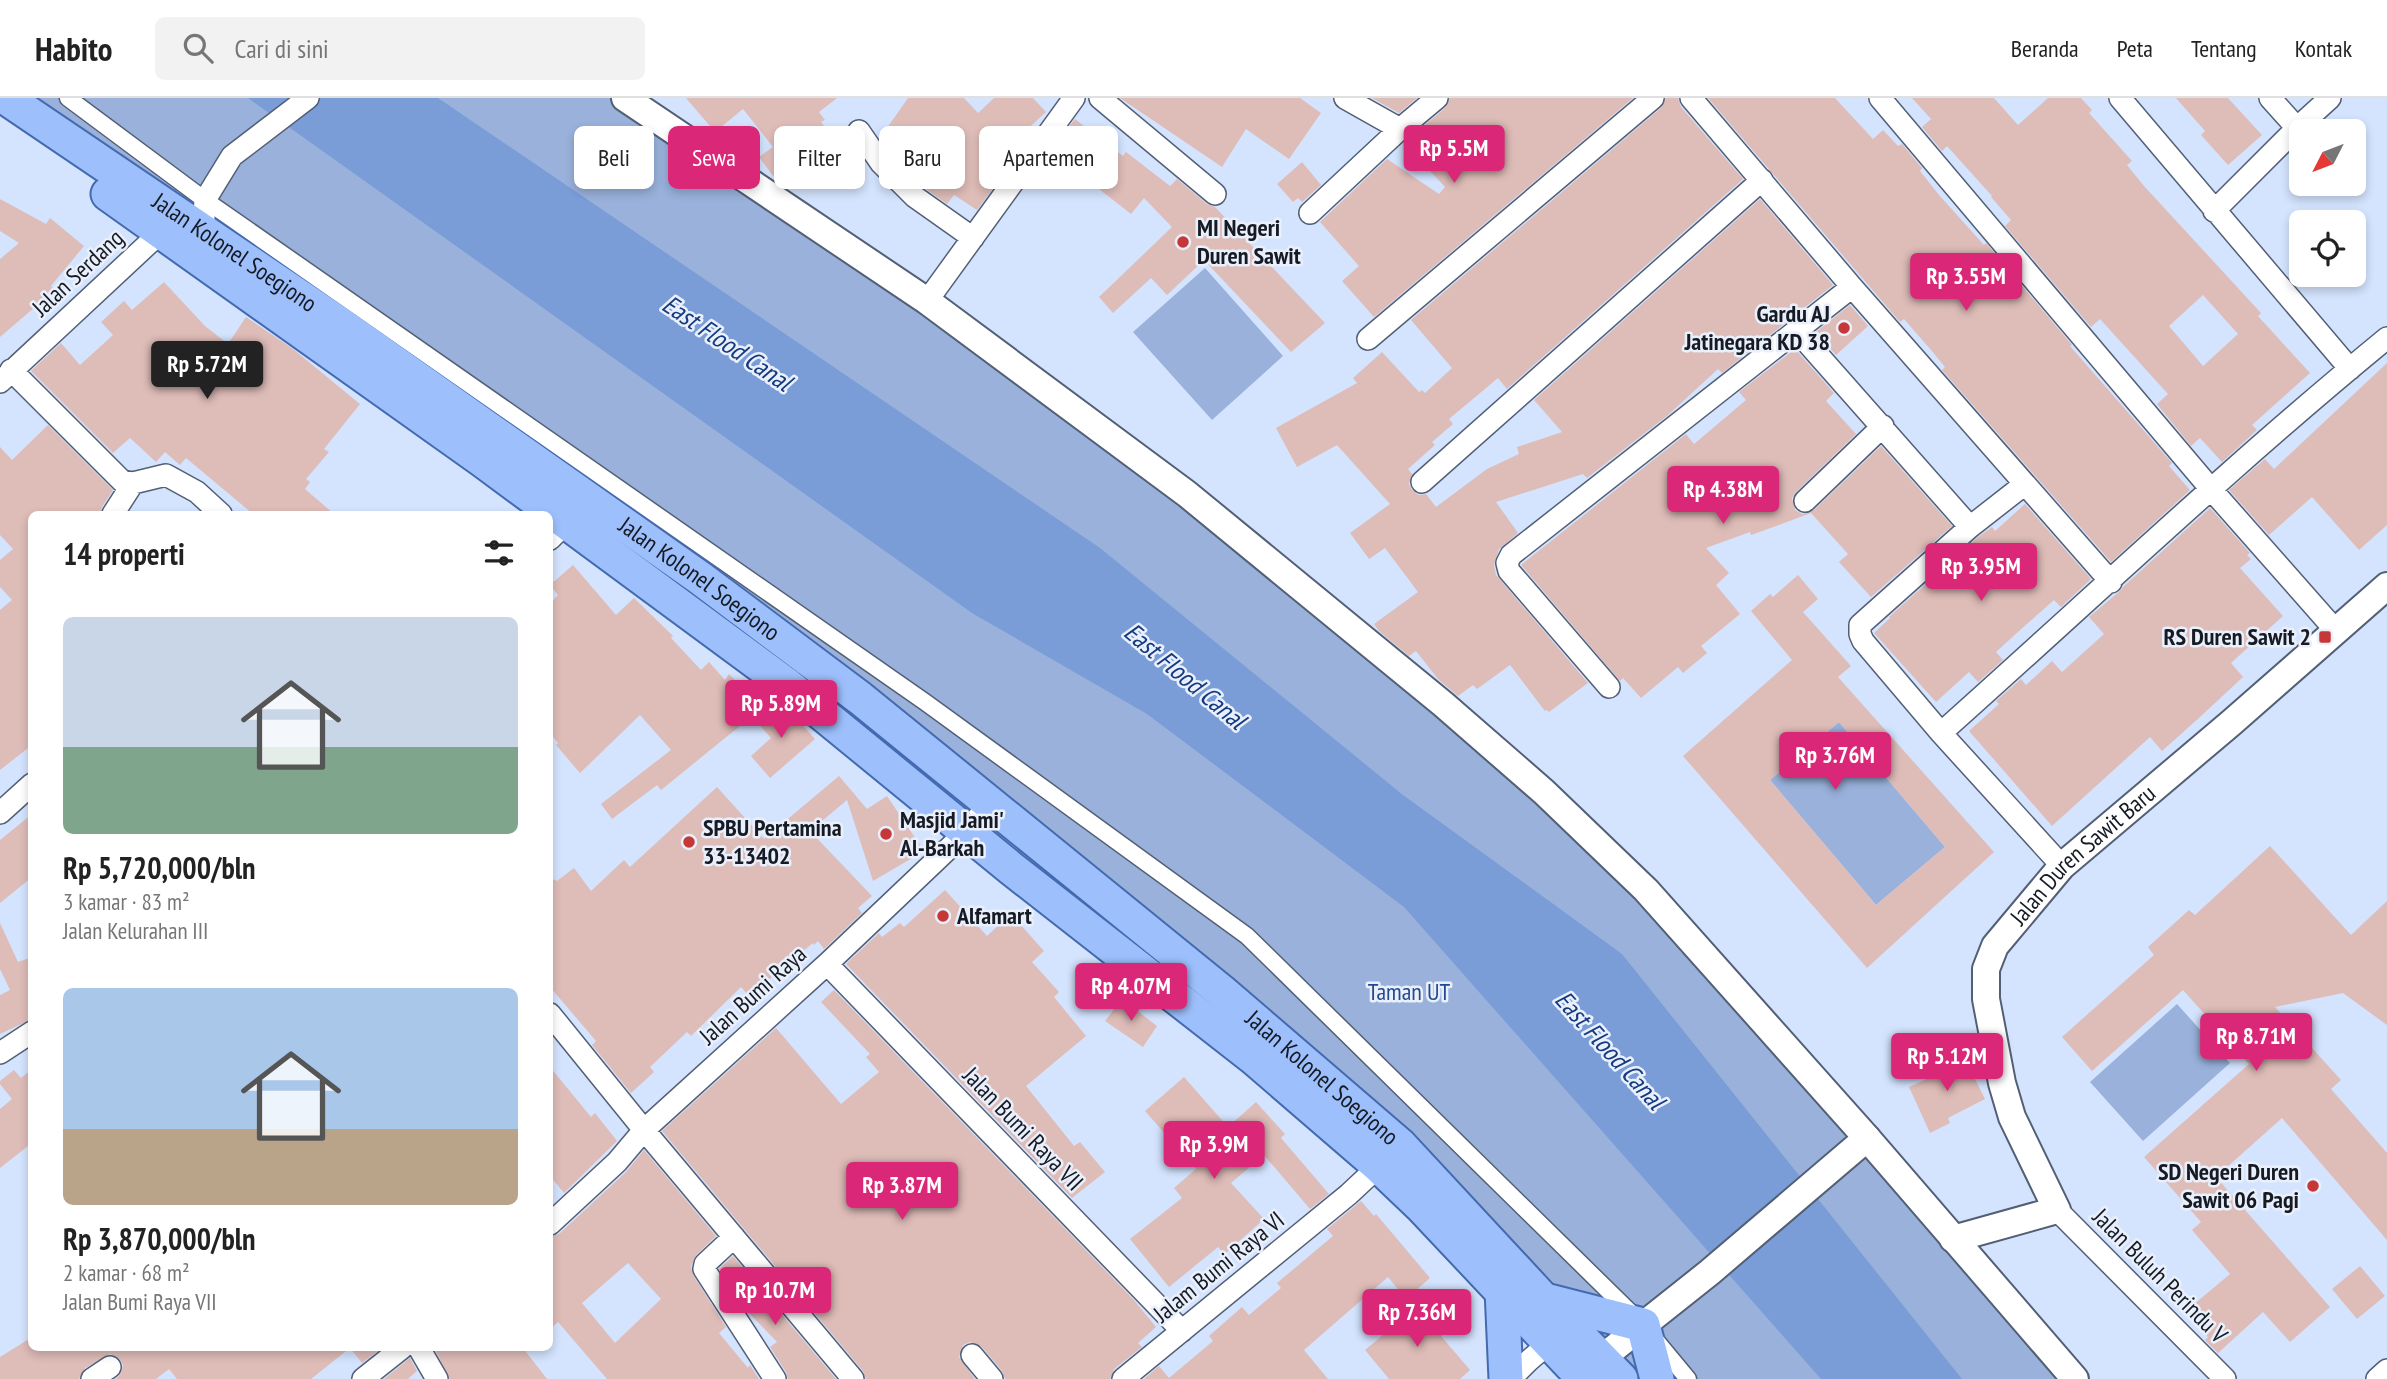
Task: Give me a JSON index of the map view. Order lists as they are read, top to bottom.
{
  "streets": {
    "main road": ["Jalan Kolonel Soegiono"],
    "street": [
      "Jalan Serdang",
      "Jalan Duren Sawit Baru",
      "Jalan Bumi Raya",
      "Jalan Bumi Raya VII",
      "Jalam Bumi Raya VI",
      "Jalan Buluh Perindu V"
    ]
  },
  "crossings": [
    ["Jalan Kolonel Soegiono", "Jalan Serdang"],
    ["Jalan Kolonel Soegiono", "Jalan Bumi Raya"],
    ["Jalan Kolonel Soegiono", "Jalam Bumi Raya VI"],
    ["Jalan Duren Sawit Baru", "Jalan Buluh Perindu V"],
    ["Jalan Bumi Raya", "Jalan Bumi Raya VII"],
    ["Jalan Bumi Raya VII", "Jalam Bumi Raya VI"]
  ],
  "water": ["East Flood Canal"],
  "parks": ["Taman UT"],
  "places": {
    "other": [
      "MI Negeri Duren Sawit",
      "Gardu AJ Jatinegara KD 38",
      "Masjid Jami' Al-Barkah",
      "SPBU Pertamina 33-13402",
      "Alfamart",
      "SD Negeri Duren Sawit 06 Pagi"
    ],
    "transit": ["RS Duren Sawit 2"]
  },
  "north": "bottom left",
  "page": {
    "header": "Habito",
    "search": "Cari di sini",
    "nav": [
      "Beranda",
      "Peta",
      "Tentang",
      "Kontak"
    ],
    "price": [
      "Rp 5.5M",
      "Rp 3.55M",
      "Rp 5.72M",
      "Rp 4.38M",
      "Rp 3.95M",
      "Rp 5.89M",
      "Rp 3.76M",
      "Rp 4.07M",
      "Rp 8.71M",
      "Rp 5.12M",
      "Rp 3.9M",
      "Rp 3.87M",
      "Rp 10.7M",
      "Rp 7.36M"
    ],
    "chip": [
      "Beli",
      "Sewa",
      "Filter",
      "Baru",
      "Apartemen"
    ],
    "heading": "14 properti",
    "list": [
      {
        "name": "Rp 5,720,000/bln",
        "note": "3 kamar · 83 m² · Jalan Kelurahan III"
      },
      {
        "name": "Rp 3,870,000/bln",
        "note": "2 kamar · 68 m² · Jalan Bumi Raya VII"
      }
    ]
  }
}
